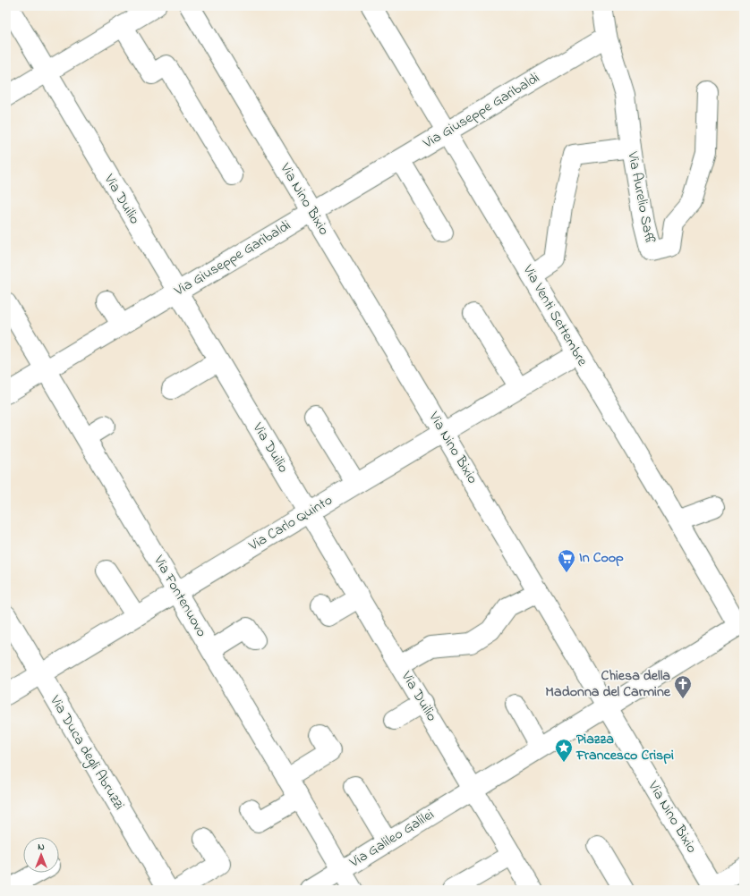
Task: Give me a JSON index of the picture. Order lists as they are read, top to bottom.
{
  "streets": {
    "street": [
      "Via Giuseppe Garibaldi",
      "Via Aurelio Saffi",
      "Via Duilio",
      "Via Nino Bixio",
      "Via Venti Settembre",
      "Via Carlo Quinto",
      "Via Fontenuovo",
      "Via Duca degli Abruzzi",
      "Via Galileo Galilei"
    ]
  },
  "crossings": [
    ["Via Giuseppe Garibaldi", "Via Aurelio Saffi"],
    ["Via Giuseppe Garibaldi", "Via Duilio"],
    ["Via Giuseppe Garibaldi", "Via Nino Bixio"],
    ["Via Giuseppe Garibaldi", "Via Venti Settembre"],
    ["Via Giuseppe Garibaldi", "Via Fontenuovo"],
    ["Via Duilio", "Via Carlo Quinto"],
    ["Via Duilio", "Via Galileo Galilei"],
    ["Via Nino Bixio", "Via Carlo Quinto"],
    ["Via Nino Bixio", "Via Galileo Galilei"],
    ["Via Venti Settembre", "Via Carlo Quinto"],
    ["Via Carlo Quinto", "Via Fontenuovo"],
    ["Via Carlo Quinto", "Via Duca degli Abruzzi"],
    ["Via Fontenuovo", "Via Galileo Galilei"]
  ],
  "places": {
    "supermarket": ["In Coop"],
    "church": ["Chiesa della Madonna del Carmine"],
    "place": ["Piazza Francesco Crispi"]
  },
  "north": "top"
}
